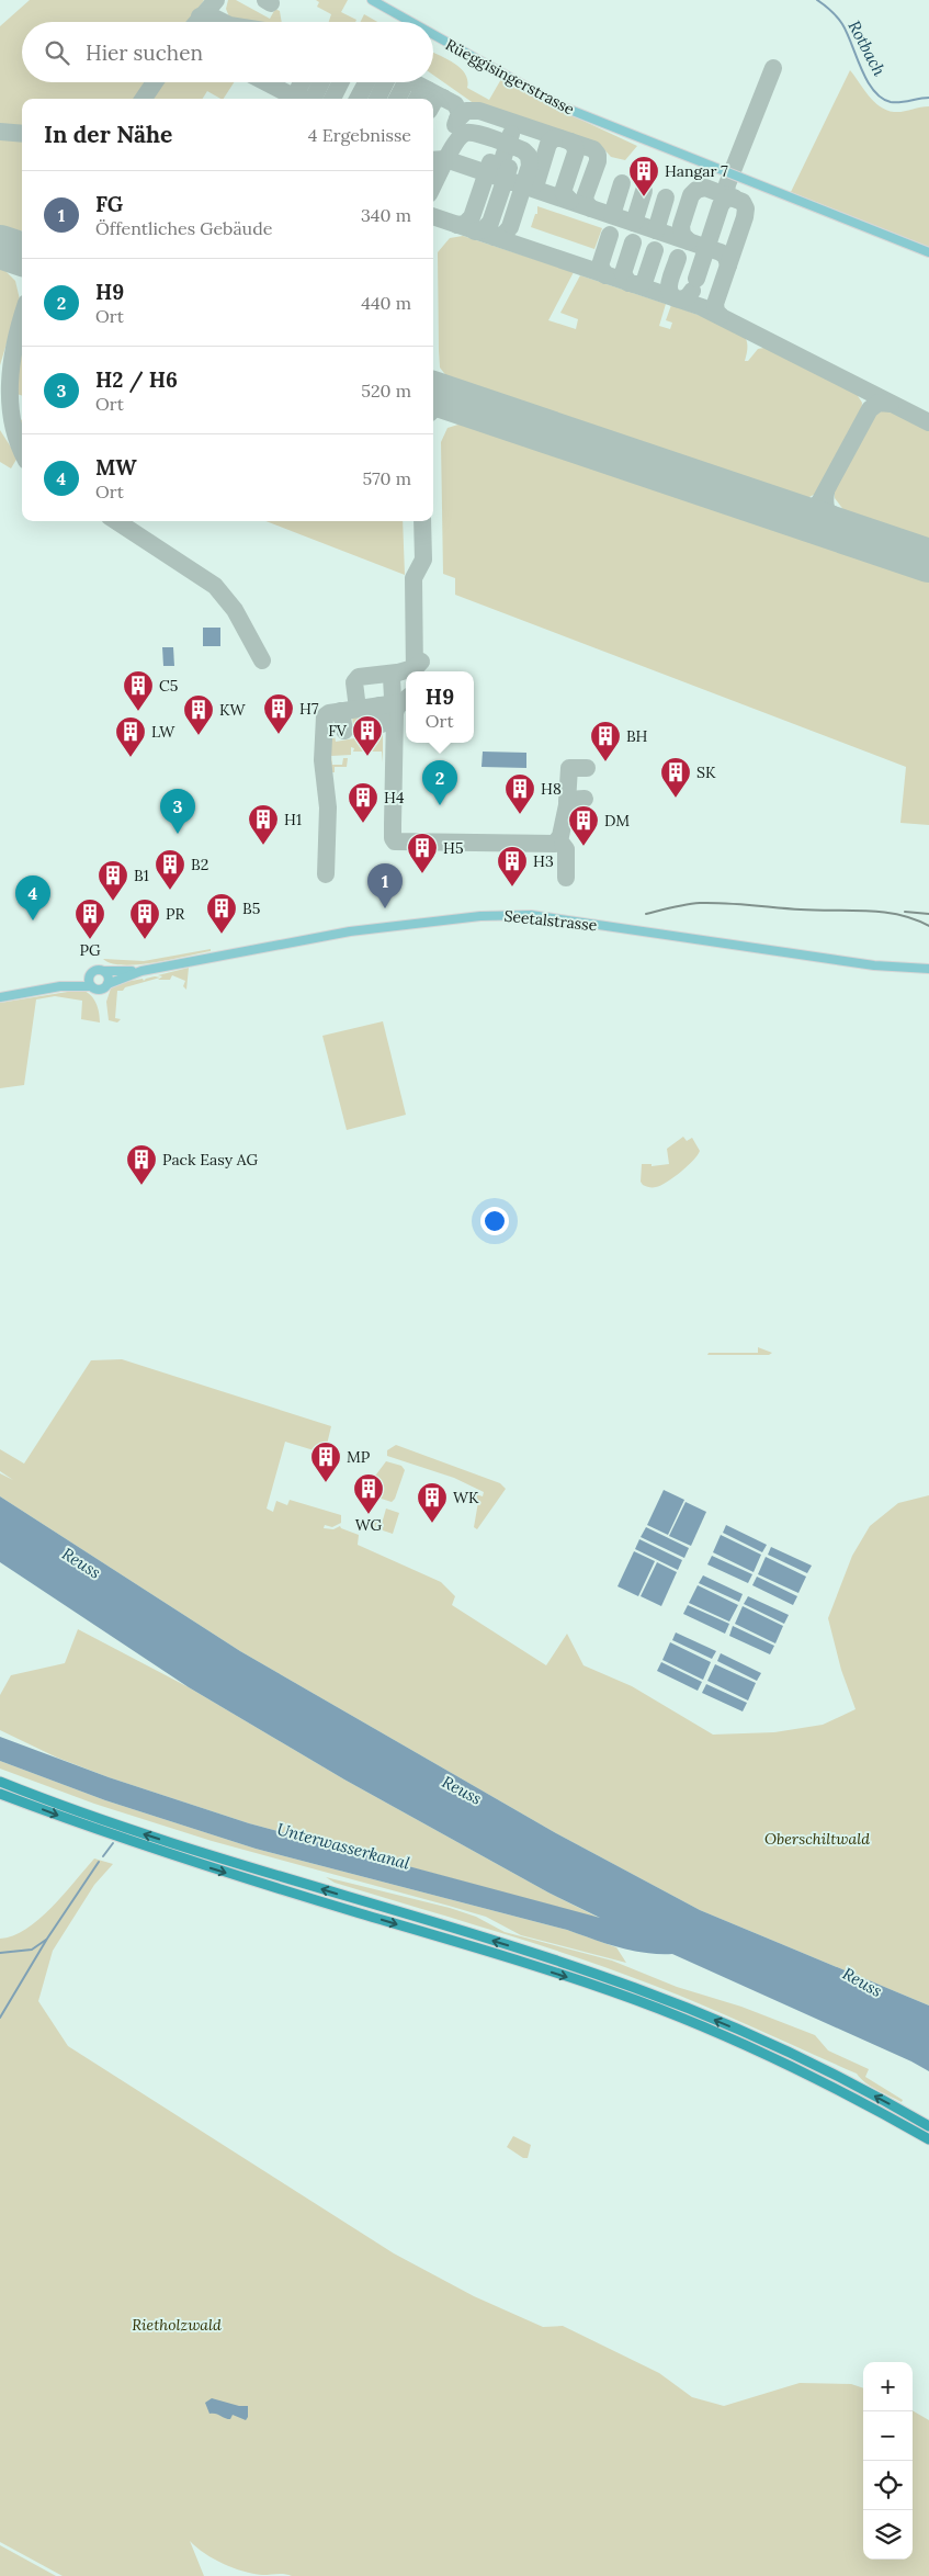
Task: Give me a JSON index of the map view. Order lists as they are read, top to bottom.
{
  "streets": {
    "main road": ["Rüeggisingerstrasse", "Seetalstrasse"]
  },
  "water": ["Rotbach", "Reuss", "Unterwasserkanal"],
  "parks": ["Oberschiltwald", "Rietholzwald"],
  "places": {
    "building": [
      "Hangar 7",
      "C5",
      "H7",
      "KW",
      "FV",
      "LW",
      "BH",
      "SK",
      "H8",
      "H4",
      "H1",
      "DM",
      "H5",
      "H3",
      "B2",
      "B1",
      "B5",
      "PG",
      "PR",
      "Pack Easy AG",
      "MP",
      "WG",
      "WK"
    ]
  },
  "page": {
    "search": "Hier suchen",
    "heading": ["In der Nähe", "4 Ergebnisse"],
    "list": [
      {
        "mark": "1",
        "name": "FG",
        "note": "Öffentliches Gebäude",
        "value": "340 m"
      },
      {
        "mark": "2",
        "name": "H9",
        "note": "Ort",
        "value": "440 m"
      },
      {
        "mark": "3",
        "name": "H2 / H6",
        "note": "Ort",
        "value": "520 m"
      },
      {
        "mark": "4",
        "name": "MW",
        "note": "Ort",
        "value": "570 m"
      }
    ],
    "popup": ["H9", "Ort"],
    "pins": [
      "2",
      "3",
      "1",
      "4"
    ],
    "map_buttons": ["+", "−"]
  }
}
